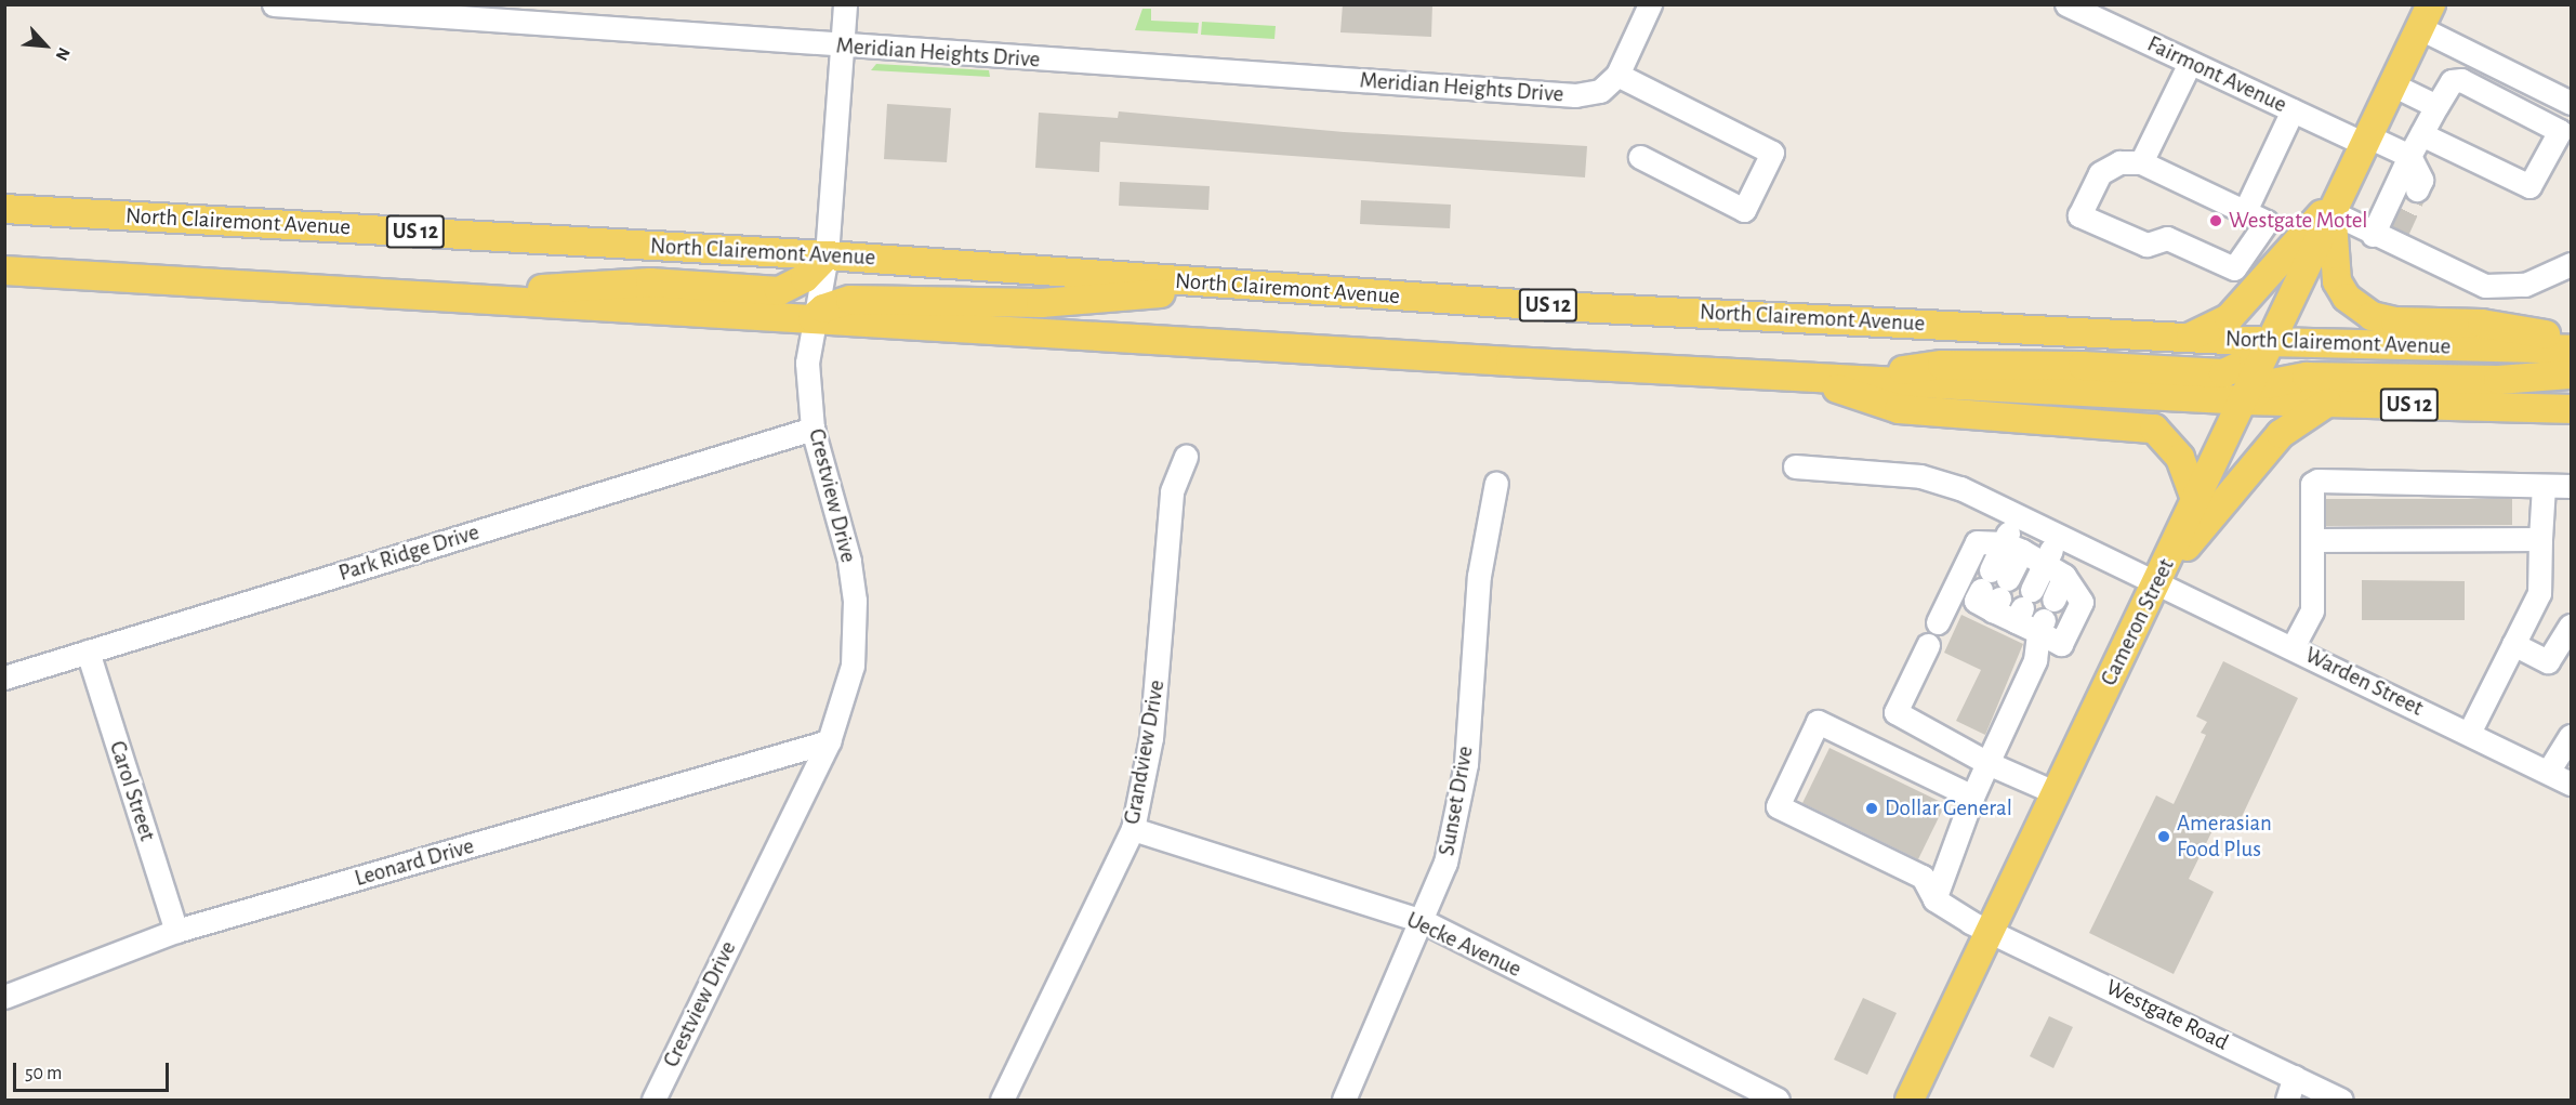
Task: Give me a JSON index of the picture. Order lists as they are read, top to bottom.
{
  "streets": {
    "main road": ["North Clairemont Avenue", "US 12", "Cameron Street"],
    "street": [
      "Meridian Heights Drive",
      "Fairmont Avenue",
      "Crestview Drive",
      "Park Ridge Drive",
      "Warden Street",
      "Grandview Drive",
      "Carol Street",
      "Sunset Drive",
      "Leonard Drive",
      "Uecke Avenue",
      "Westgate Road"
    ]
  },
  "crossings": [
    ["Meridian Heights Drive", "Crestview Drive"],
    ["Fairmont Avenue", "Cameron Street"],
    ["North Clairemont Avenue", "Crestview Drive"],
    ["North Clairemont Avenue", "Cameron Street"],
    ["US 12", "Crestview Drive"],
    ["US 12", "Cameron Street"],
    ["Crestview Drive", "Park Ridge Drive"],
    ["Crestview Drive", "Leonard Drive"],
    ["Park Ridge Drive", "Carol Street"],
    ["Cameron Street", "Warden Street"],
    ["Cameron Street", "Westgate Road"],
    ["Grandview Drive", "Uecke Avenue"],
    ["Carol Street", "Leonard Drive"],
    ["Sunset Drive", "Uecke Avenue"]
  ],
  "places": ["Westgate Motel", "Dollar General", "Amerasian Food Plus"],
  "scale_bar": "50 m",
  "north": "bottom right"
}
